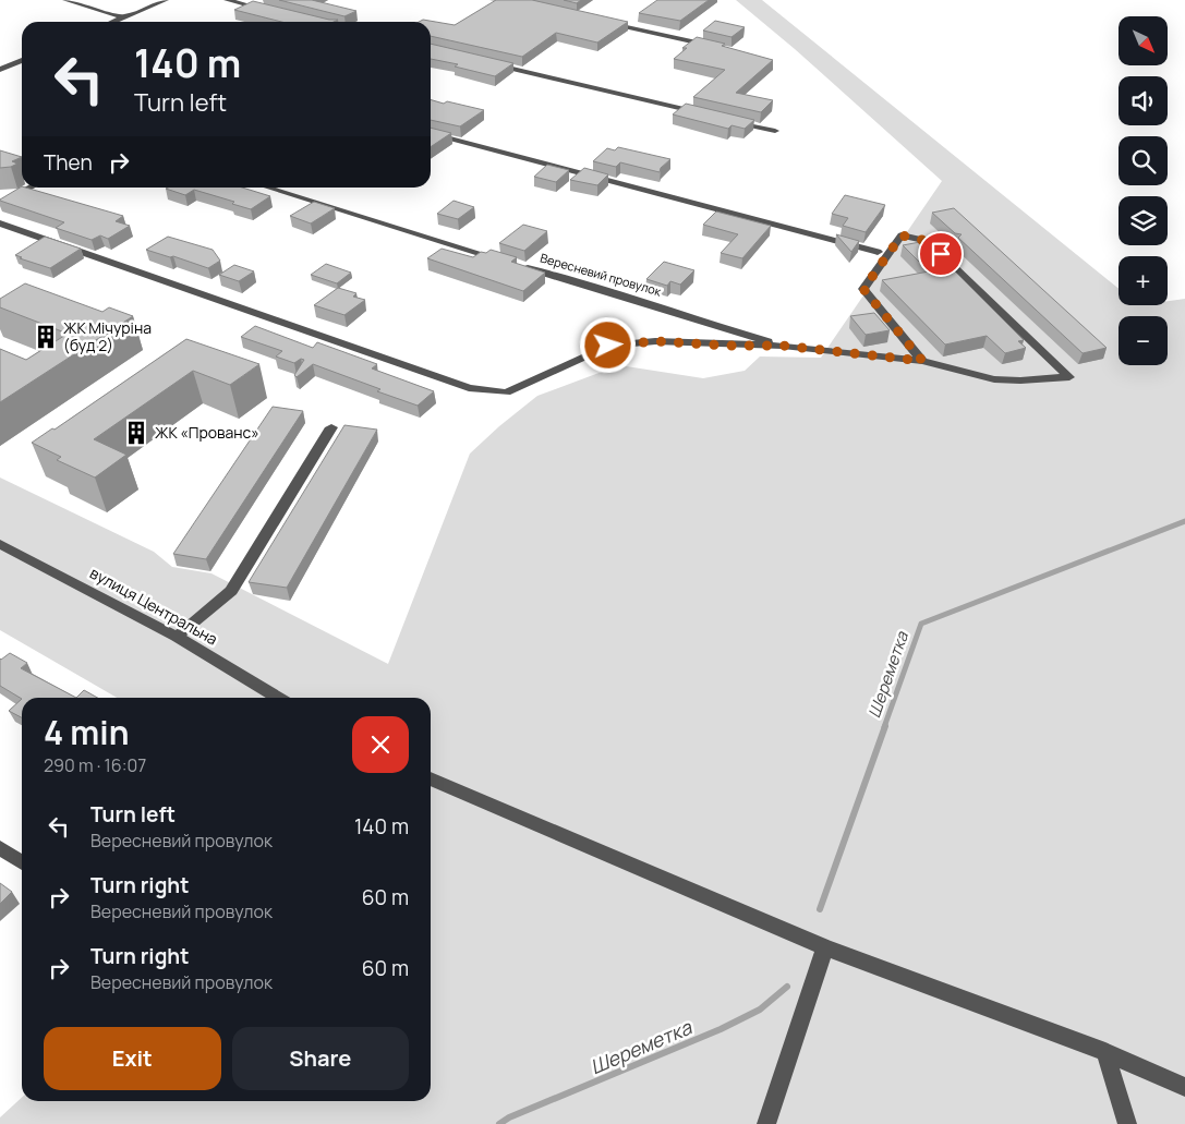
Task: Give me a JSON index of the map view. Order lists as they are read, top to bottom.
{
  "streets": {
    "street": ["Вересневий провулок", "вулиця Центральна"]
  },
  "water": ["Шереметка"],
  "places": {
    "building": ["ЖК Мічуріна (буд 2)", "ЖК «Прованс»"]
  },
  "north": "bottom right",
  "page": {
    "map_buttons": ["+", "−"],
    "turn": ["140 m", "Turn left"],
    "then": "Then",
    "heading": ["4 min", "290 m · 16:07"],
    "list": [
      {
        "name": "Turn left",
        "note": "Вересневий провулок",
        "value": "140 m"
      },
      {
        "name": "Turn right",
        "note": "Вересневий провулок",
        "value": "60 m"
      },
      {
        "name": "Turn right",
        "note": "Вересневий провулок",
        "value": "60 m"
      }
    ],
    "buttons": ["Exit", "Share"]
  }
}
